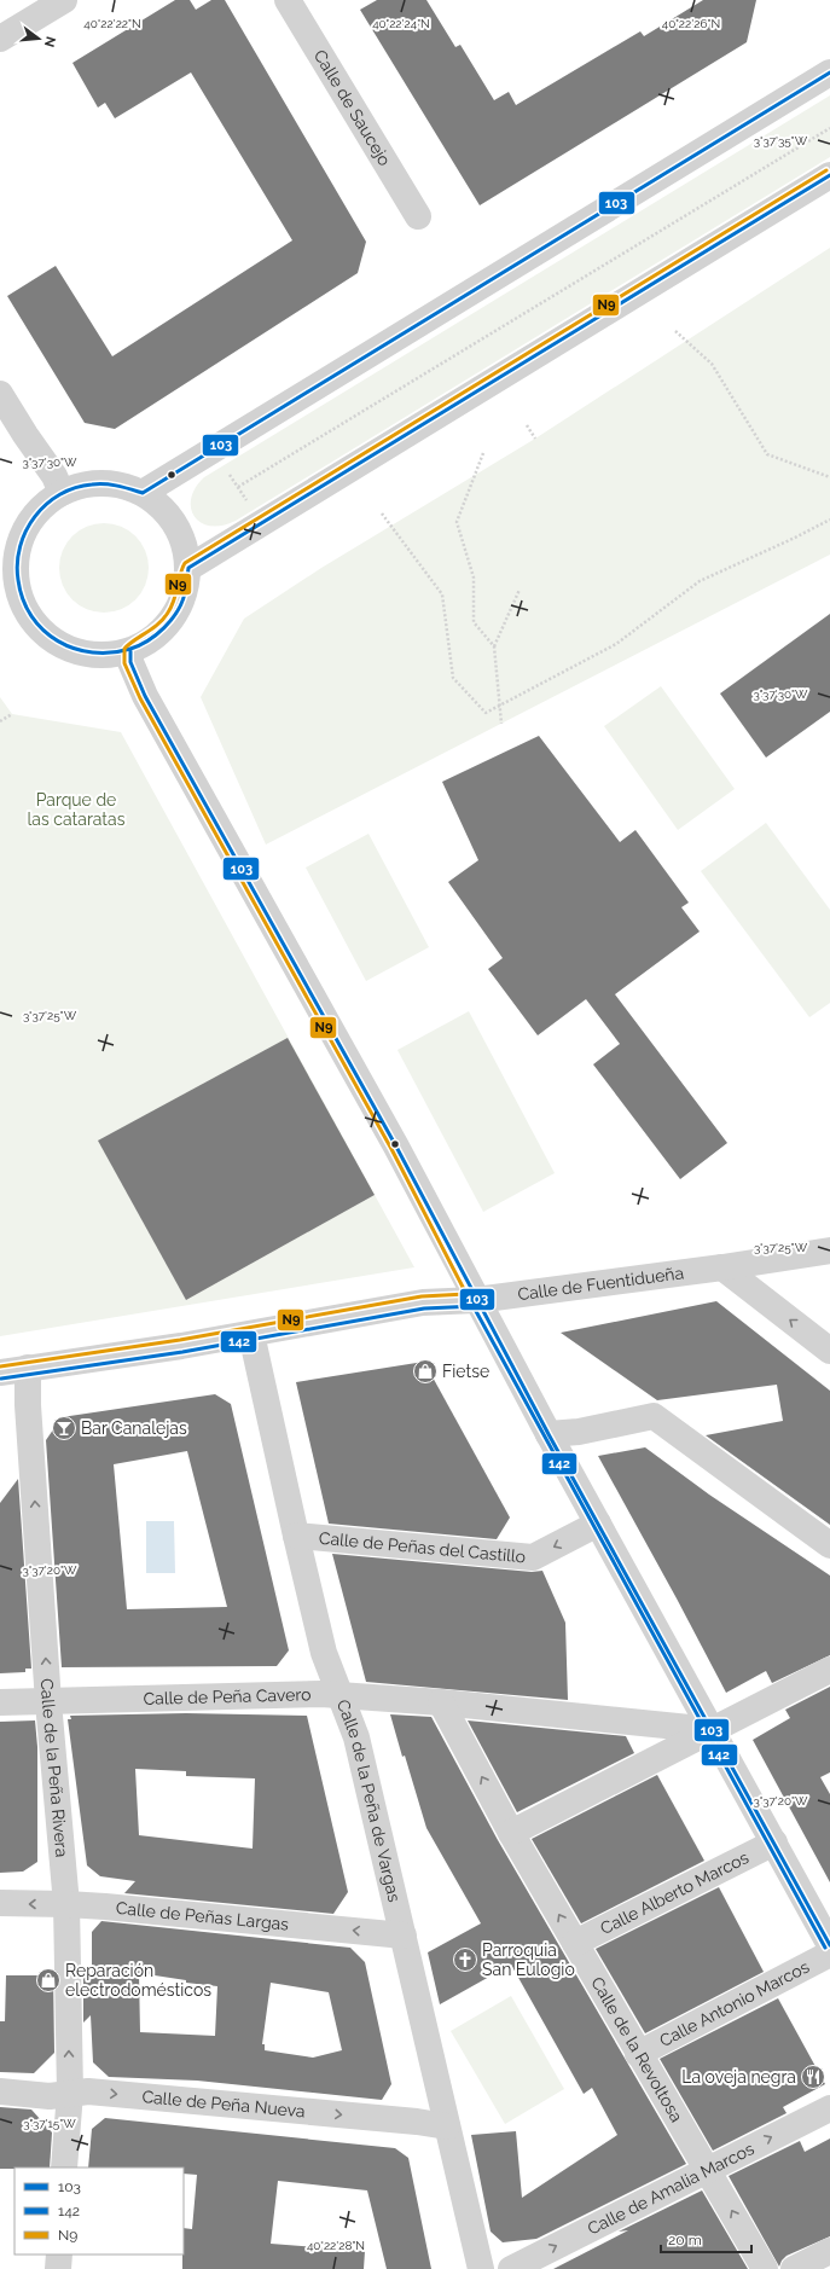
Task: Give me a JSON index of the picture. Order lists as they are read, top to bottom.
{
  "streets": {
    "street": [
      "Calle de Saucejo",
      "Calle de Fuentidueña",
      "Calle de Peñas del Castillo",
      "Calle de Peña Cavero",
      "Calle de la Peña Rivera",
      "Calle de la Peña de Vargas",
      "Calle Alberto Marcos",
      "Calle de Peñas Largas",
      "Calle Antonio Marcos",
      "Calle de la Revoltosa",
      "Calle de Peña Nueva",
      "Calle de Amalia Marcos"
    ]
  },
  "crossings": [
    ["Calle de Fuentidueña", "Calle de la Peña Rivera"],
    ["Calle de Fuentidueña", "Calle de la Peña de Vargas"],
    ["Calle de Peñas del Castillo", "Calle de la Peña de Vargas"],
    ["Calle de Peña Cavero", "Calle de la Peña Rivera"],
    ["Calle de Peña Cavero", "Calle de la Peña de Vargas"],
    ["Calle de Peña Cavero", "Calle de la Revoltosa"],
    ["Calle de la Peña Rivera", "Calle de Peñas Largas"],
    ["Calle de la Peña Rivera", "Calle de Peña Nueva"],
    ["Calle de la Peña de Vargas", "Calle de Peñas Largas"],
    ["Calle de la Peña de Vargas", "Calle de Peña Nueva"],
    ["Calle Alberto Marcos", "Calle de la Revoltosa"],
    ["Calle Antonio Marcos", "Calle de la Revoltosa"],
    ["Calle de la Revoltosa", "Calle de Amalia Marcos"]
  ],
  "one_way": [
    "Calle de la Peña Rivera",
    "Calle de Peñas Largas",
    "Calle de Peña Nueva",
    "Calle de Amalia Marcos"
  ],
  "parks": ["Parque de las cataratas"],
  "places": {
    "shop": ["Fietse", "Reparación electrodomésticos"],
    "bar": ["Bar Canalejas"],
    "church": ["Parroquia San Eulogio"],
    "restaurant": ["La oveja negra"]
  },
  "lines": ["transit line 103", "transit line N9", "transit line 142"],
  "legend": ["103", "142", "N9"],
  "scale_bar": "20 m",
  "north": "right",
  "coordinates": [
    "40°22'22\"N",
    "40°22'24\"N",
    "40°22'26\"N",
    "3°37'35\"W",
    "3°37'30\"W",
    "3°37'25\"W",
    "3°37'20\"W",
    "3°37'15\"W",
    "40°22'28\"N"
  ]
}
